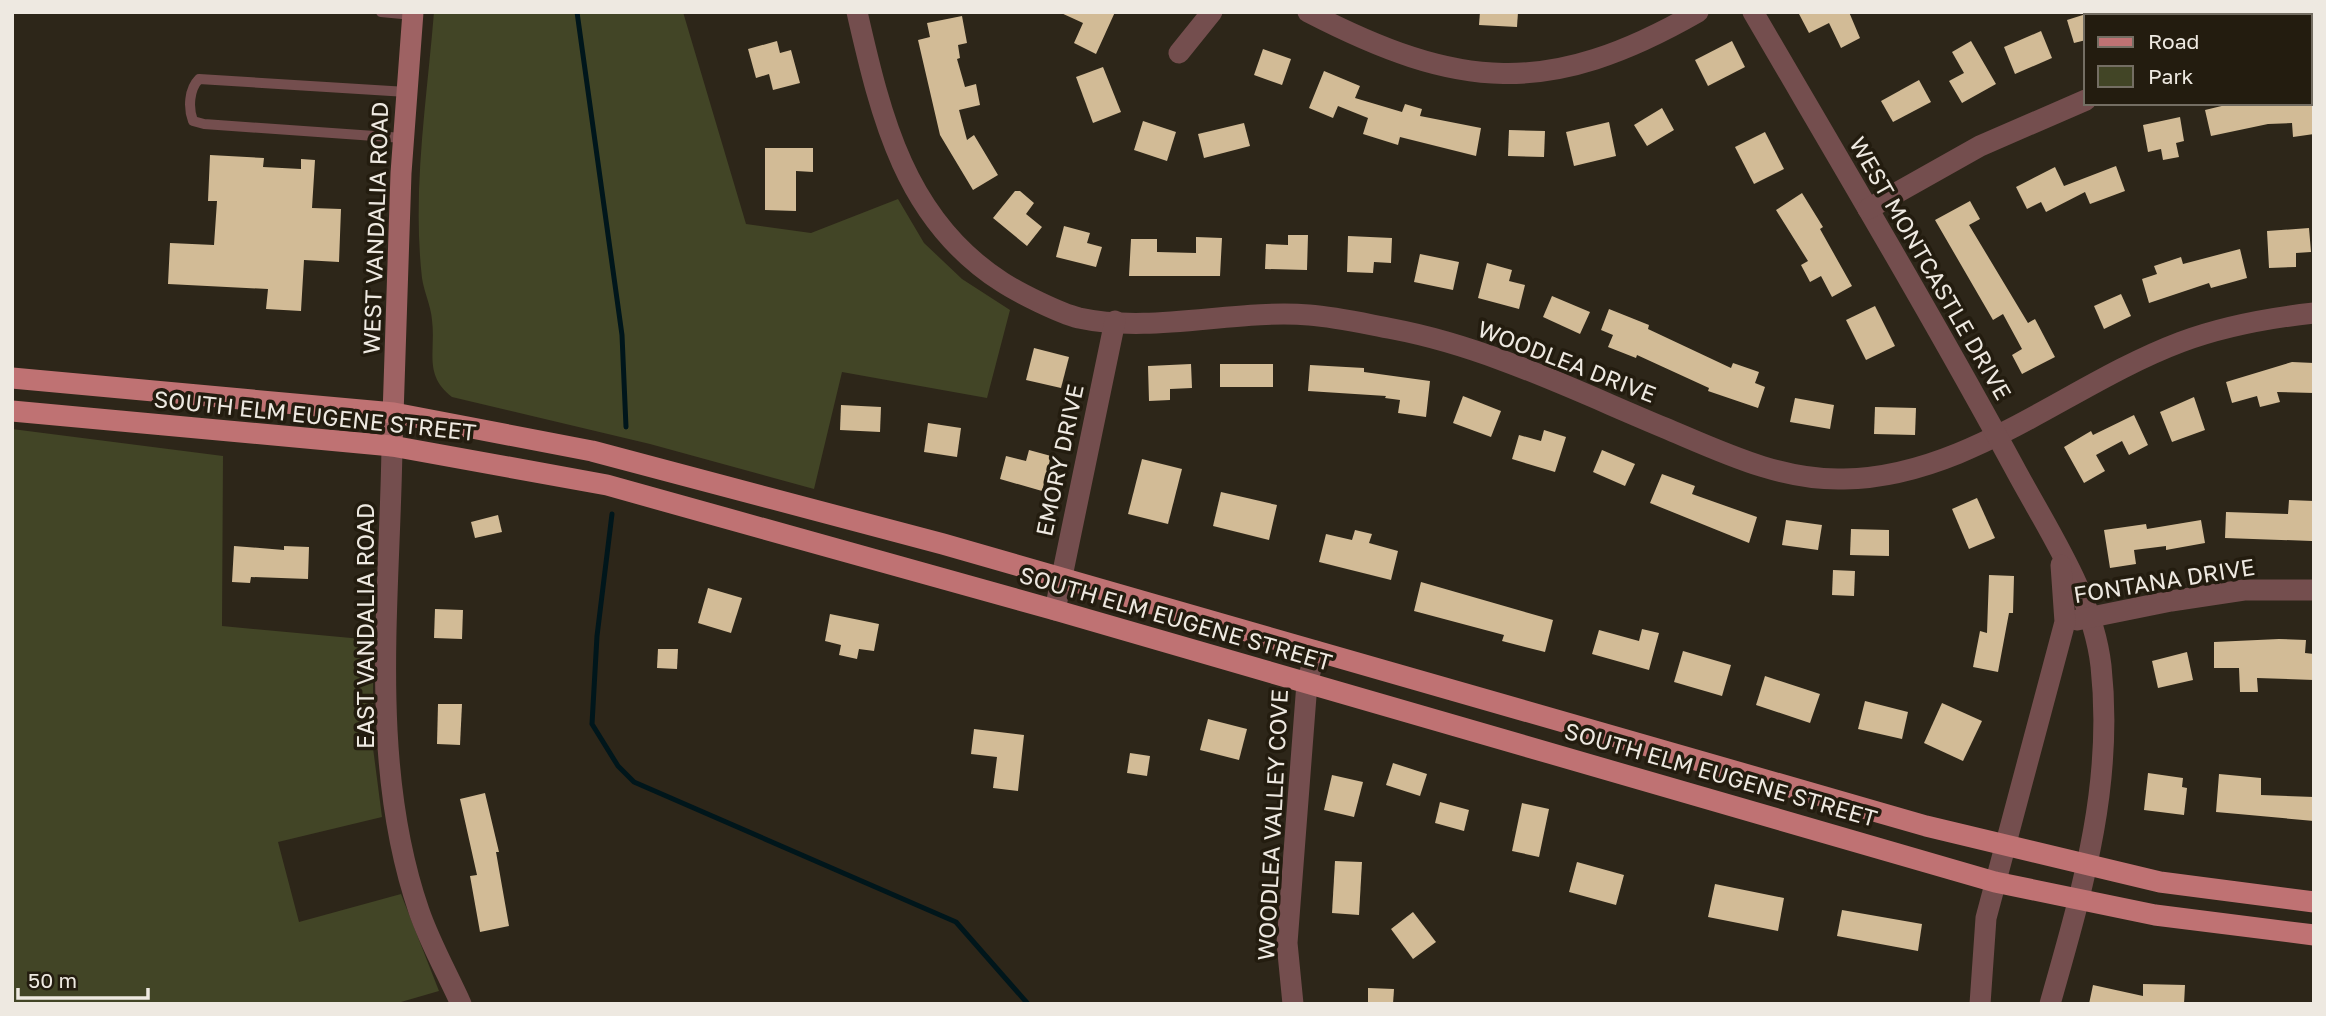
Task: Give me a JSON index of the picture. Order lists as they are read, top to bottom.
{
  "streets": {
    "main road": ["WEST VANDALIA ROAD", "SOUTH ELM EUGENE STREET"],
    "street": [
      "WEST MONTCASTLE DRIVE",
      "WOODLEA DRIVE",
      "EMORY DRIVE",
      "FONTANA DRIVE",
      "EAST VANDALIA ROAD",
      "WOODLEA VALLEY COVE"
    ]
  },
  "crossings": [
    ["WEST VANDALIA ROAD", "SOUTH ELM EUGENE STREET"],
    ["WEST VANDALIA ROAD", "EAST VANDALIA ROAD"],
    ["WEST MONTCASTLE DRIVE", "WOODLEA DRIVE"],
    ["WEST MONTCASTLE DRIVE", "SOUTH ELM EUGENE STREET"],
    ["WEST MONTCASTLE DRIVE", "FONTANA DRIVE"],
    ["WOODLEA DRIVE", "EMORY DRIVE"],
    ["SOUTH ELM EUGENE STREET", "EMORY DRIVE"],
    ["SOUTH ELM EUGENE STREET", "EAST VANDALIA ROAD"],
    ["SOUTH ELM EUGENE STREET", "WOODLEA VALLEY COVE"]
  ],
  "legend": ["Road", "Park"],
  "scale_bar": "50 m"
}
